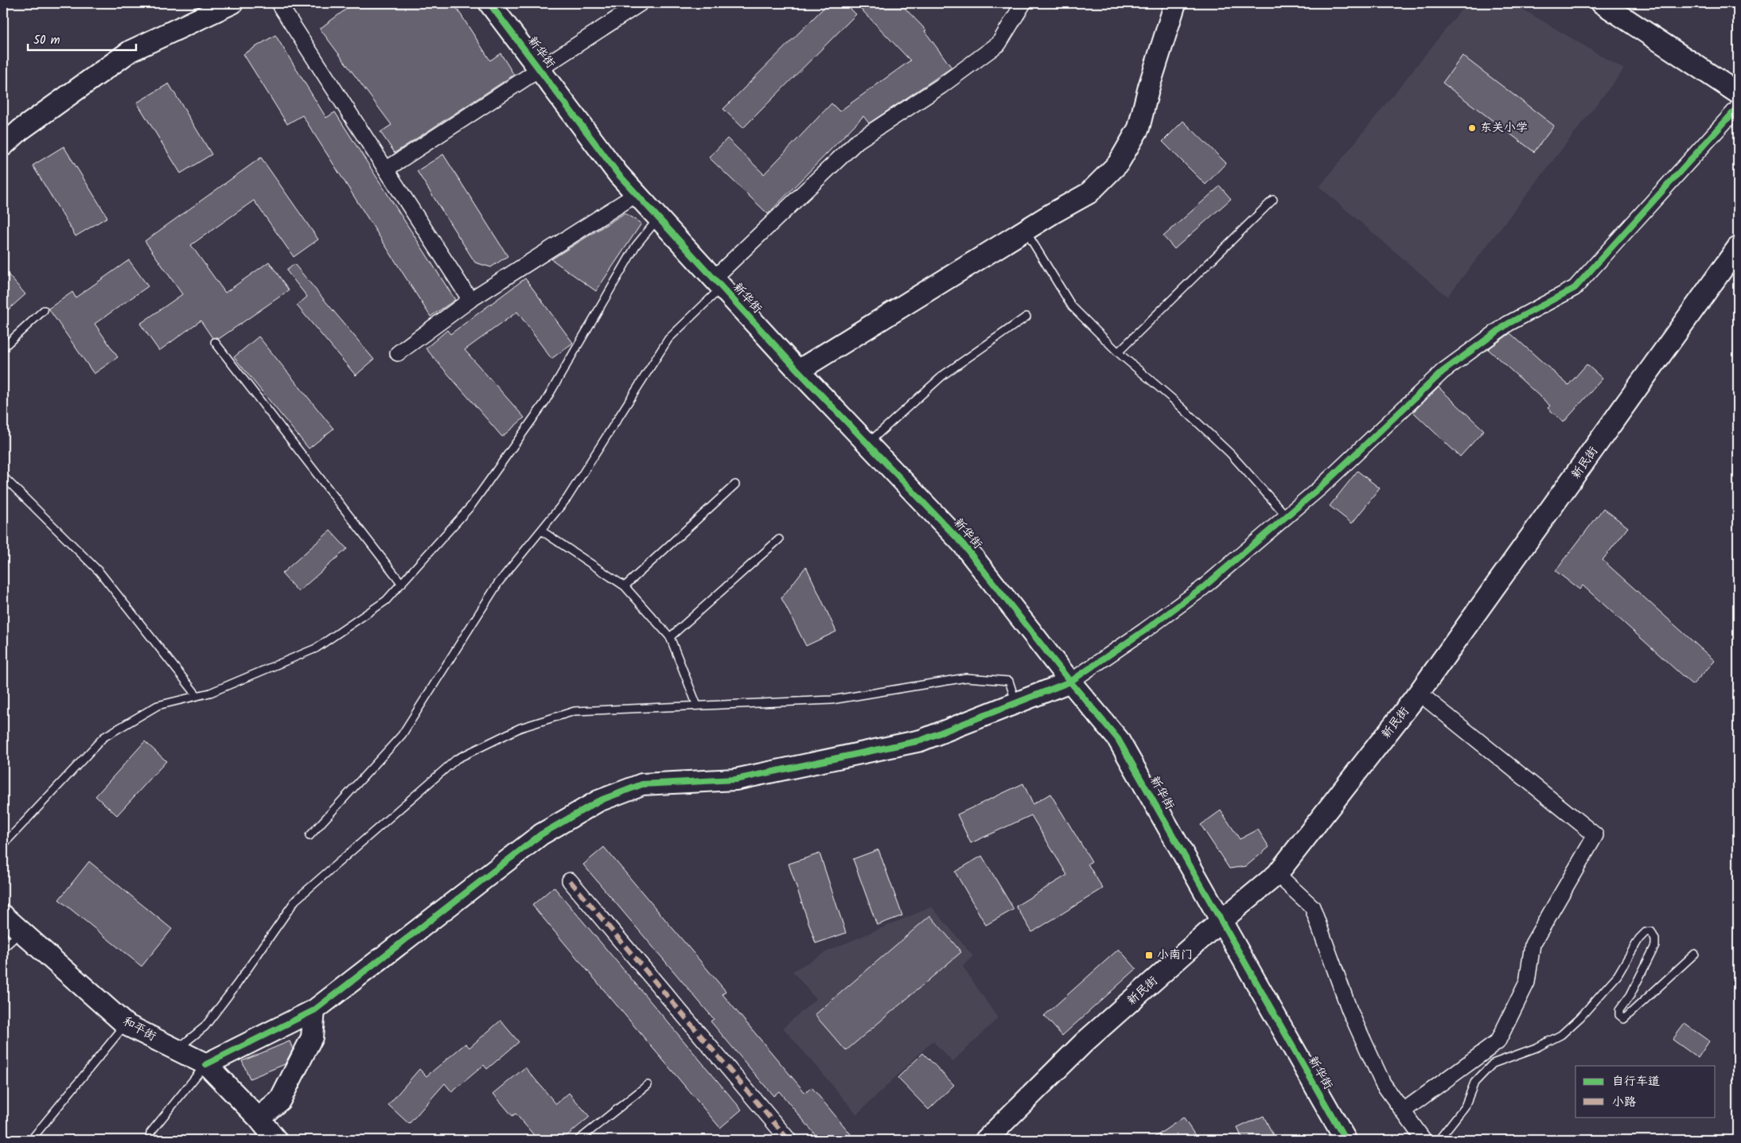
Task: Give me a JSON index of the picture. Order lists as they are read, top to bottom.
{
  "streets": {
    "street": ["新华街", "新民街", "和平街"]
  },
  "crossings": [
    ["新华街", "新民街"]
  ],
  "places": {
    "other": ["东关小学"],
    "transit": ["小南门"]
  },
  "legend": ["自行车道", "小路"],
  "scale_bar": "50 m"
}
